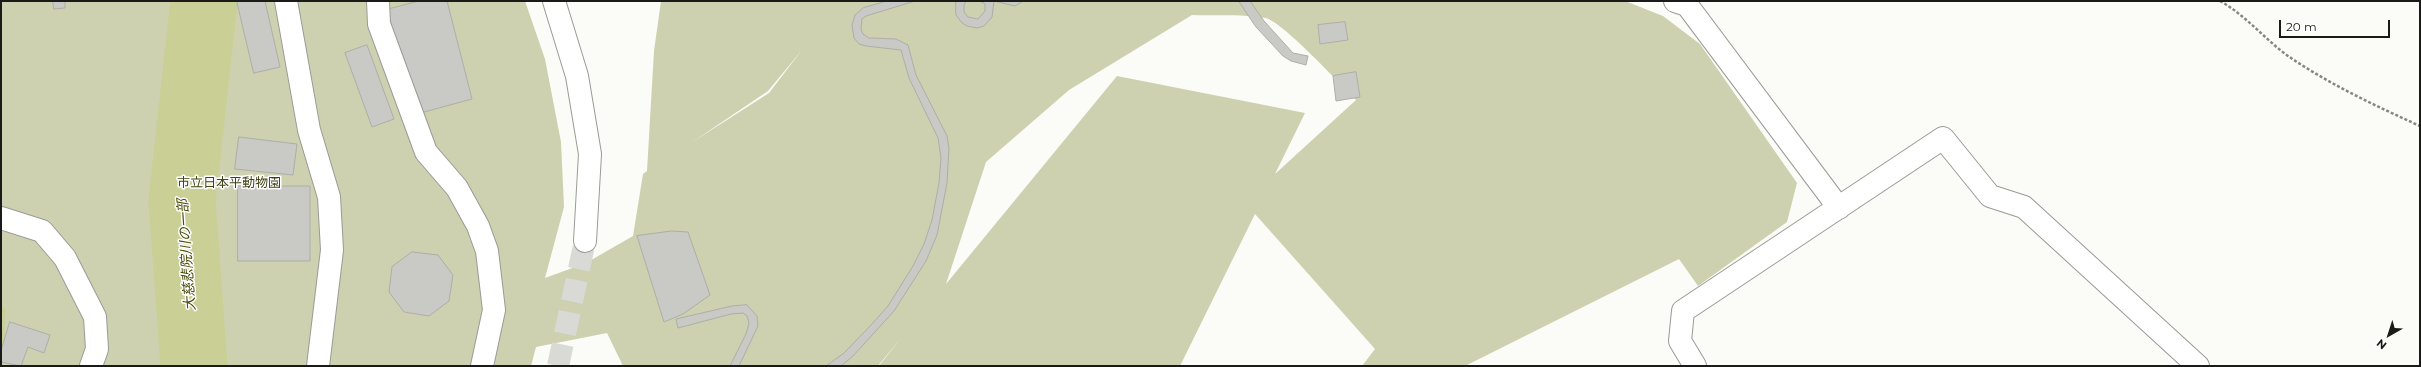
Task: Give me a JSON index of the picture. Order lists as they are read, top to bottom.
{
  "water": ["大慈悲院川の一部"],
  "parks": ["市立日本平動物園"],
  "scale_bar": "20 m",
  "north": "bottom left"
}
